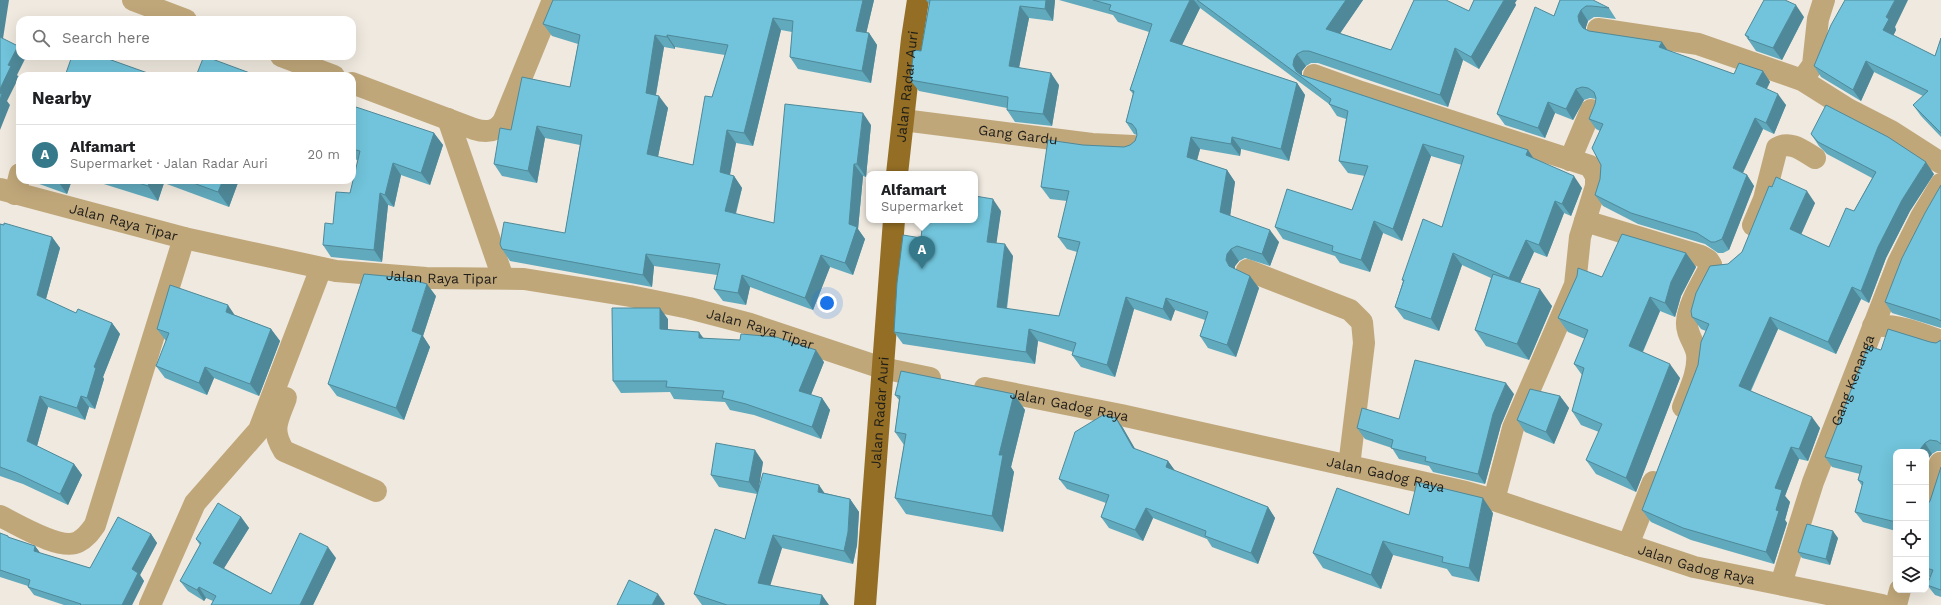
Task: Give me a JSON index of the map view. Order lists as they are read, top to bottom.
{
  "streets": {
    "main road": ["Jalan Radar Auri"],
    "street": [
      "Gang Gardu",
      "Jalan Raya Tipar",
      "Gang Kenanga",
      "Jalan Gadog Raya"
    ]
  },
  "crossings": [
    ["Jalan Radar Auri", "Gang Gardu"],
    ["Jalan Radar Auri", "Jalan Raya Tipar"],
    ["Jalan Radar Auri", "Jalan Gadog Raya"],
    ["Jalan Raya Tipar", "Jalan Gadog Raya"],
    ["Gang Kenanga", "Jalan Gadog Raya"]
  ],
  "page": {
    "search": "Search here",
    "heading": "Nearby",
    "list": [
      {
        "mark": "A",
        "name": "Alfamart",
        "note": "Supermarket · Jalan Radar Auri",
        "value": "20 m"
      }
    ],
    "popup": ["Alfamart", "Supermarket"],
    "pins": "A",
    "map_buttons": ["+", "−"]
  }
}
